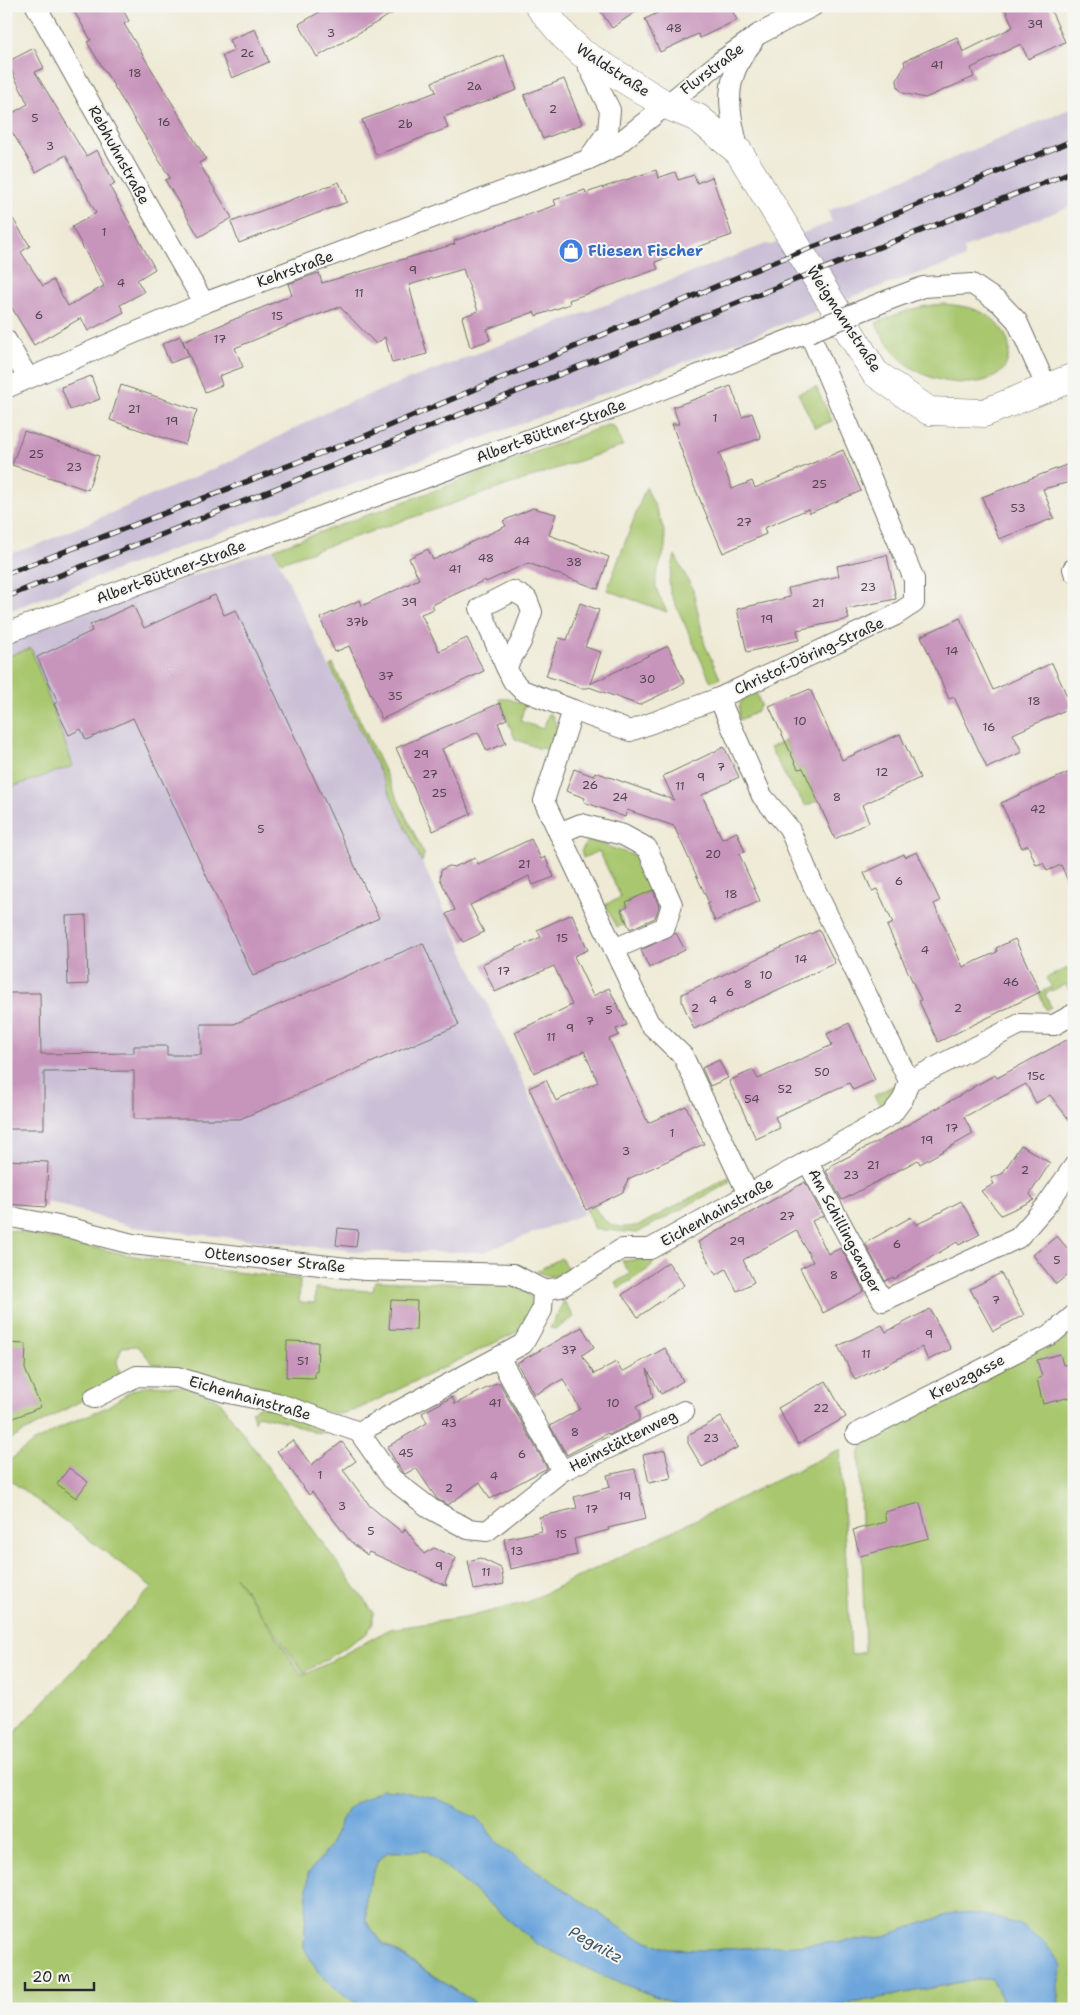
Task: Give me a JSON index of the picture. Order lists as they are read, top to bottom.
{
  "streets": {
    "street": [
      "Flurstraße",
      "Waldstraße",
      "Rebhuhnstraße",
      "Kehrstraße",
      "Weigmannstraße",
      "Albert-Büttner-Straße",
      "Christof-Döring-Straße",
      "Eichenhainstraße",
      "Am Schillingsanger",
      "Ottensooser Straße",
      "Kreuzgasse",
      "Heimstättenweg"
    ]
  },
  "crossings": [
    ["Flurstraße", "Waldstraße"],
    ["Flurstraße", "Kehrstraße"],
    ["Flurstraße", "Weigmannstraße"],
    ["Waldstraße", "Kehrstraße"],
    ["Waldstraße", "Weigmannstraße"],
    ["Rebhuhnstraße", "Kehrstraße"],
    ["Weigmannstraße", "Albert-Büttner-Straße"],
    ["Albert-Büttner-Straße", "Christof-Döring-Straße"],
    ["Christof-Döring-Straße", "Eichenhainstraße"],
    ["Eichenhainstraße", "Am Schillingsanger"],
    ["Eichenhainstraße", "Ottensooser Straße"],
    ["Eichenhainstraße", "Heimstättenweg"]
  ],
  "water": ["Pegnitz"],
  "places": {
    "shop": ["Fliesen Fischer"]
  },
  "house_numbers": [
    "39",
    "48",
    "3",
    "2c",
    "41",
    "18",
    "2a",
    "2",
    "5",
    "16",
    "2b",
    "3",
    "1",
    "9",
    "4",
    "11",
    "6",
    "15",
    "17",
    "21",
    "1",
    "19",
    "25",
    "23",
    "25",
    "53",
    "27",
    "44",
    "48",
    "38",
    "41",
    "23",
    "39",
    "21",
    "19",
    "37b",
    "14",
    "37",
    "30",
    "35",
    "18",
    "10",
    "16",
    "29",
    "7",
    "12",
    "27",
    "9",
    "26",
    "11",
    "25",
    "24",
    "8",
    "42",
    "5",
    "20",
    "21",
    "6",
    "18",
    "15",
    "4",
    "14",
    "17",
    "10",
    "46",
    "8",
    "6",
    "4",
    "2",
    "2",
    "5",
    "7",
    "9",
    "11",
    "50",
    "15c",
    "52",
    "54",
    "17",
    "1",
    "19",
    "3",
    "21",
    "2",
    "23",
    "27",
    "29",
    "6",
    "5",
    "8",
    "7",
    "9",
    "37",
    "11",
    "51",
    "41",
    "10",
    "22",
    "43",
    "8",
    "23",
    "45",
    "6",
    "1",
    "4",
    "2",
    "19",
    "3",
    "17",
    "5",
    "15",
    "13",
    "9",
    "11"
  ],
  "scale_bar": "20 m"
}
